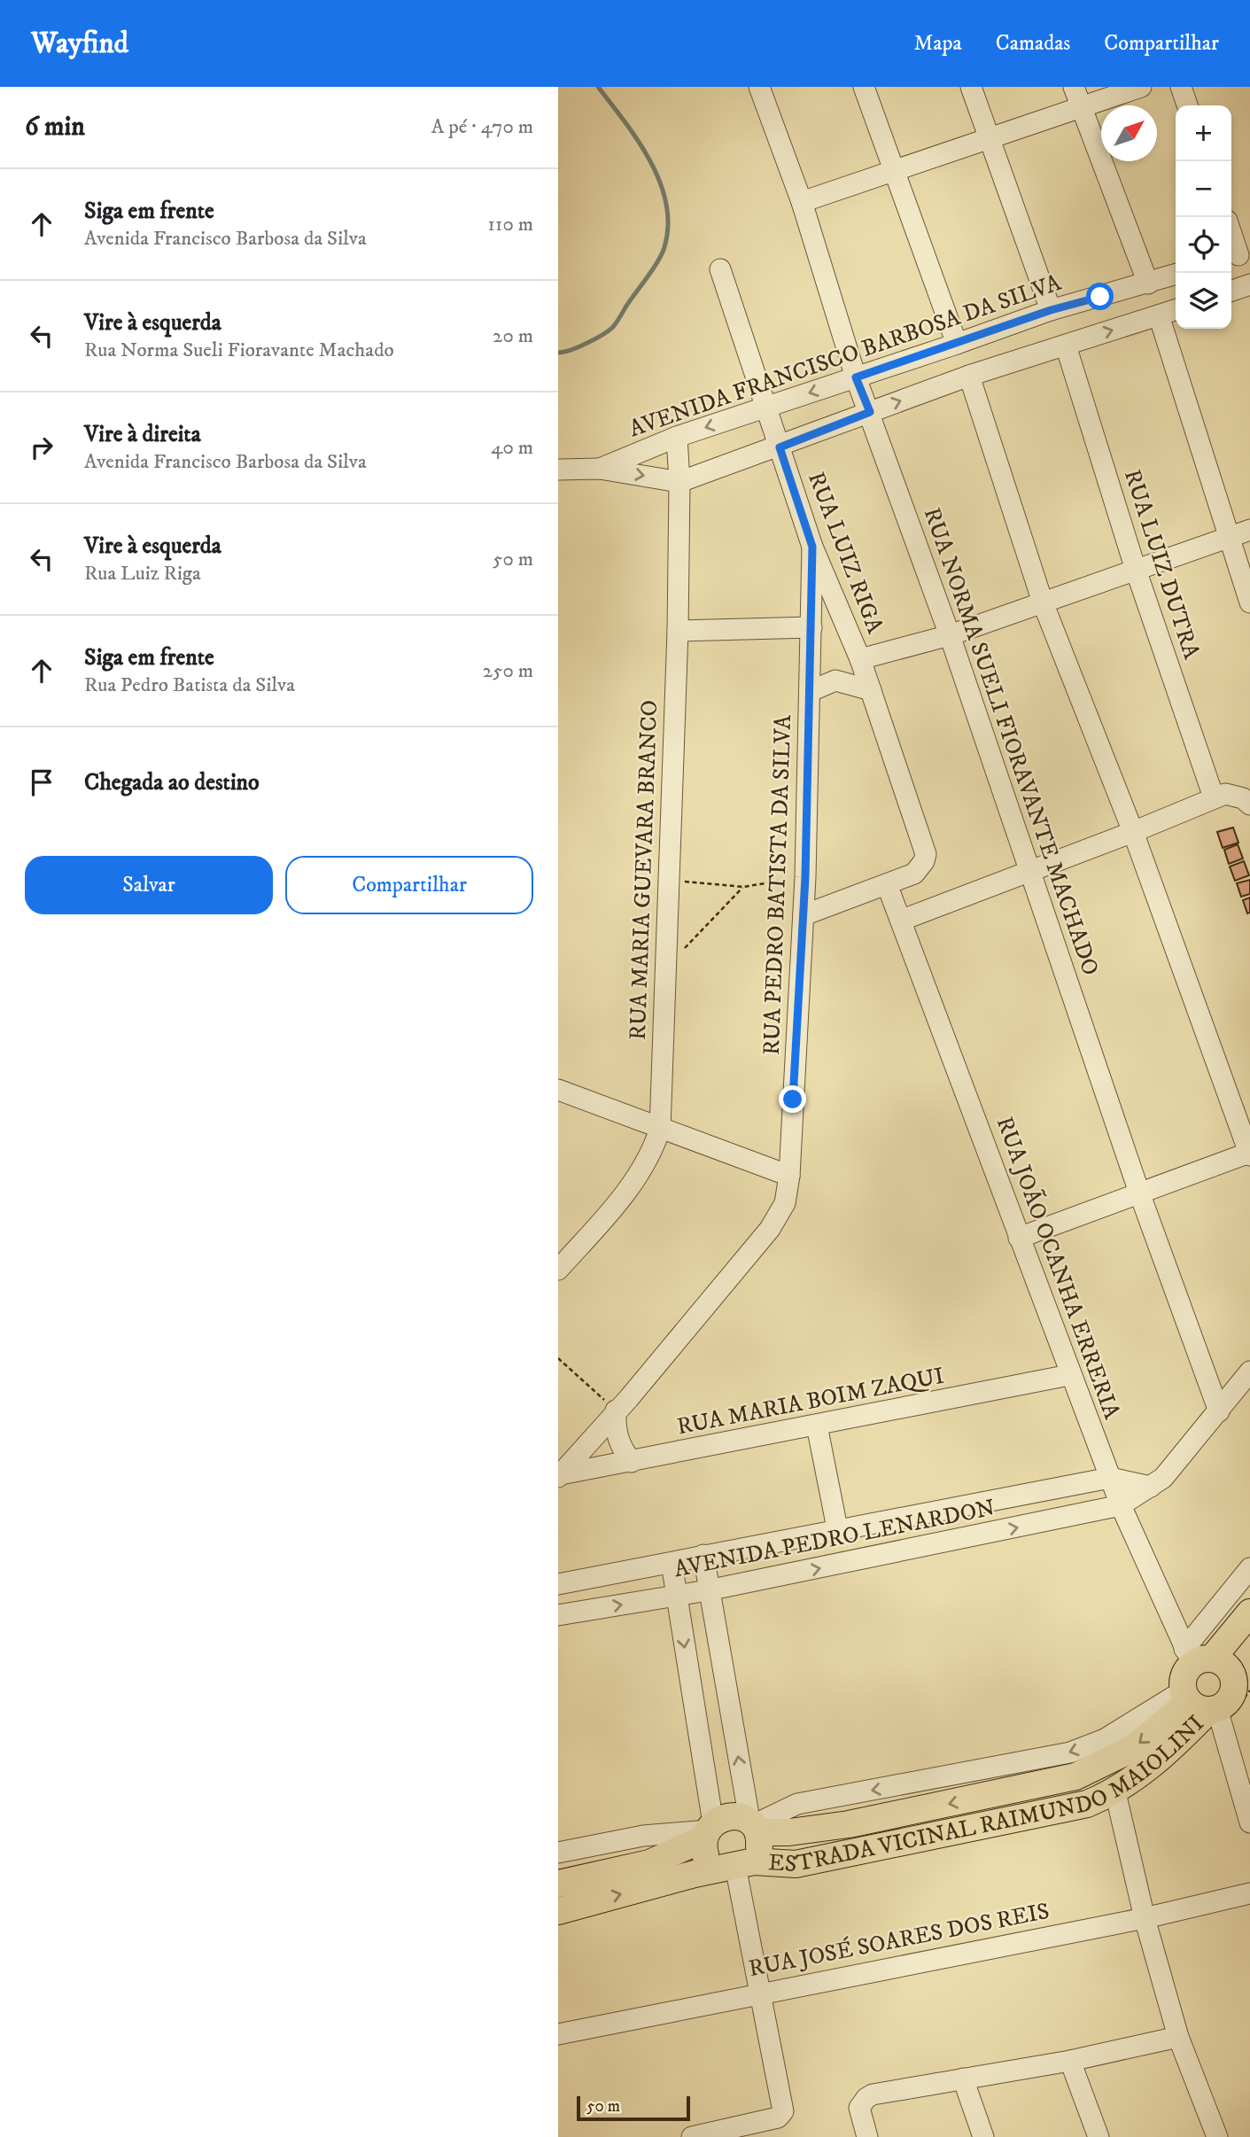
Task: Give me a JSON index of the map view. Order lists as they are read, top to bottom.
{
  "streets": {
    "main road": ["ESTRADA VICINAL RAIMUNDO MAIOLINI"],
    "street": [
      "AVENIDA FRANCISCO BARBOSA DA SILVA",
      "RUA LUIZ RIGA",
      "RUA LUIZ DUTRA",
      "RUA NORMA SUELI FIORAVANTE MACHADO",
      "RUA MARIA GUEVARA BRANCO",
      "RUA PEDRO BATISTA DA SILVA",
      "RUA JOÃO OCANHA ERRERIA",
      "RUA MARIA BOIM ZAQUI",
      "AVENIDA PEDRO LENARDON",
      "RUA JOSÉ SOARES DOS REIS"
    ]
  },
  "crossings": [
    ["AVENIDA FRANCISCO BARBOSA DA SILVA", "RUA LUIZ RIGA"],
    ["AVENIDA FRANCISCO BARBOSA DA SILVA", "RUA LUIZ DUTRA"],
    ["AVENIDA FRANCISCO BARBOSA DA SILVA", "RUA NORMA SUELI FIORAVANTE MACHADO"],
    ["AVENIDA FRANCISCO BARBOSA DA SILVA", "RUA MARIA GUEVARA BRANCO"],
    ["RUA LUIZ RIGA", "RUA PEDRO BATISTA DA SILVA"],
    ["RUA LUIZ RIGA", "RUA JOÃO OCANHA ERRERIA"],
    ["RUA PEDRO BATISTA DA SILVA", "RUA MARIA BOIM ZAQUI"],
    ["RUA JOÃO OCANHA ERRERIA", "RUA MARIA BOIM ZAQUI"],
    ["RUA JOÃO OCANHA ERRERIA", "AVENIDA PEDRO LENARDON"],
    ["RUA JOÃO OCANHA ERRERIA", "ESTRADA VICINAL RAIMUNDO MAIOLINI"]
  ],
  "scale_bar": "50 m",
  "north": "top right",
  "page": {
    "header": "Wayfind",
    "nav": ["Mapa", "Camadas", "Compartilhar"],
    "heading": ["6 min", "A pé · 470 m"],
    "map_buttons": ["+", "−"],
    "list": [
      ["Siga em frente", "Avenida Francisco Barbosa da Silva", "110 m"],
      ["Vire à esquerda", "Rua Norma Sueli Fioravante Machado", "20 m"],
      ["Vire à direita", "Avenida Francisco Barbosa da Silva", "40 m"],
      ["Vire à esquerda", "Rua Luiz Riga", "50 m"],
      ["Siga em frente", "Rua Pedro Batista da Silva", "250 m"],
      "Chegada ao destino"
    ],
    "buttons": ["Salvar", "Compartilhar"],
    "scale": "50 m"
  }
}
